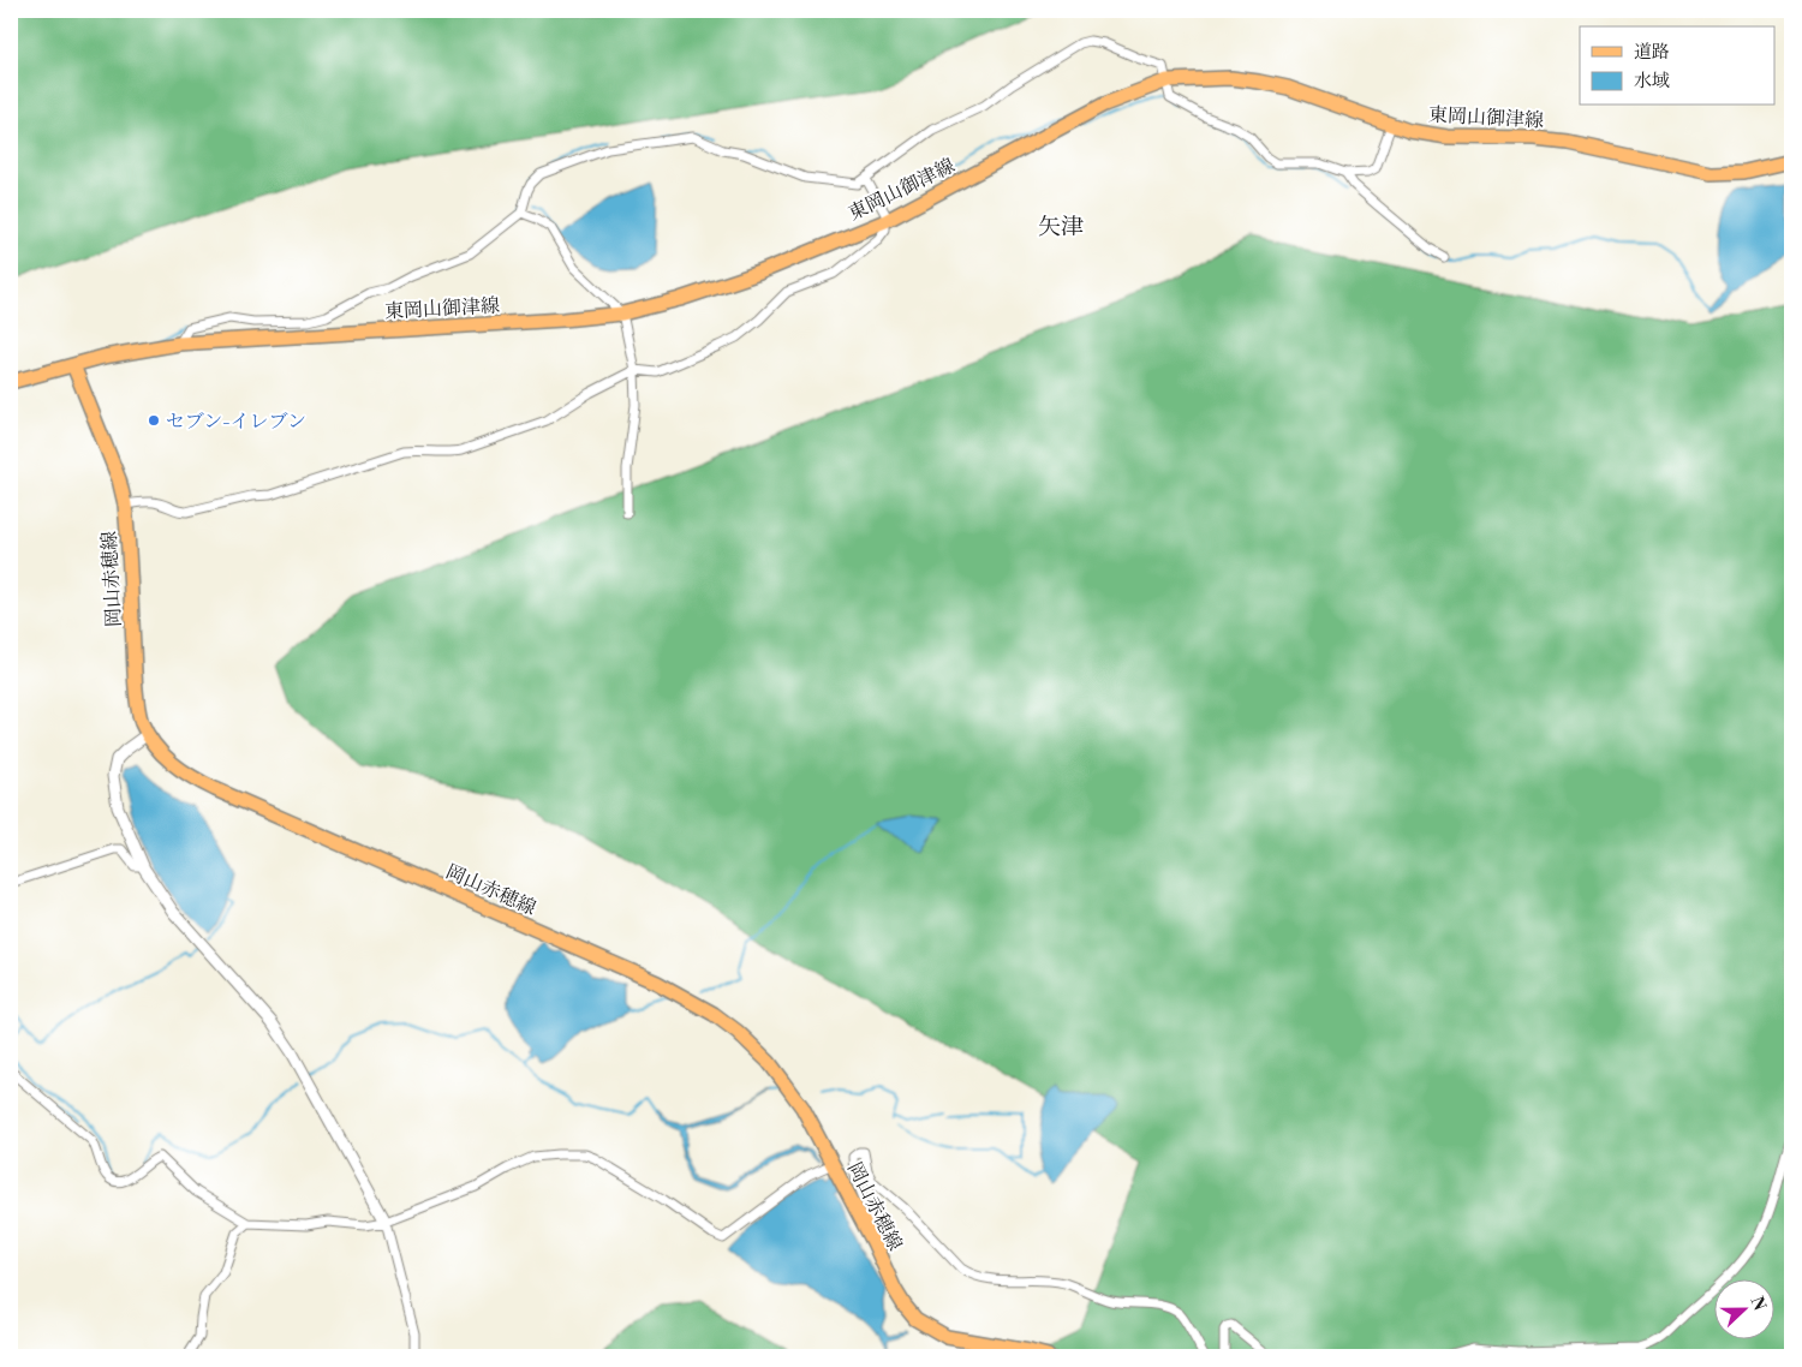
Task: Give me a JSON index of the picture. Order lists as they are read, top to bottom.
{
  "streets": {
    "main road": ["東岡山御津線", "岡山赤穂線"]
  },
  "crossings": [
    ["東岡山御津線", "岡山赤穂線"]
  ],
  "districts": ["矢津"],
  "places": ["セブン-イレブン"],
  "legend": ["道路", "水域"],
  "north": "right"
}
